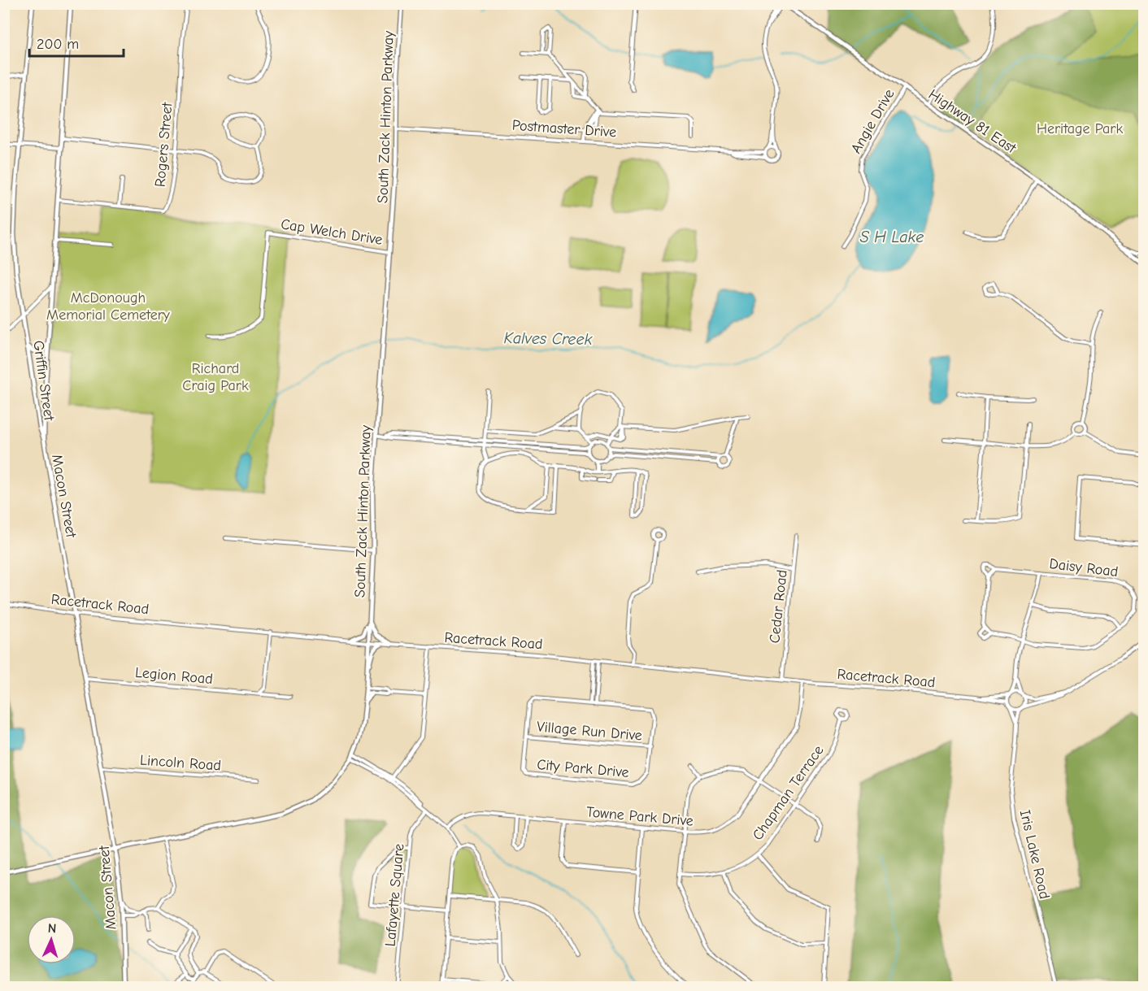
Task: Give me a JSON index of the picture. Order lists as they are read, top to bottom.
{
  "streets": {
    "main road": [
      "South Zack Hinton Parkway",
      "Highway 81 East",
      "Griffin Street",
      "Macon Street"
    ],
    "street": [
      "Angie Drive",
      "Postmaster Drive",
      "Rogers Street",
      "Cap Welch Drive",
      "Daisy Road",
      "Racetrack Road",
      "Cedar Road",
      "Legion Road",
      "Village Run Drive",
      "Lincoln Road",
      "City Park Drive",
      "Chapman Terrace",
      "Towne Park Drive",
      "Iris Lake Road",
      "Lafayette Square"
    ]
  },
  "crossings": [
    ["South Zack Hinton Parkway", "Postmaster Drive"],
    ["South Zack Hinton Parkway", "Cap Welch Drive"],
    ["South Zack Hinton Parkway", "Macon Street"],
    ["South Zack Hinton Parkway", "Racetrack Road"],
    ["Angie Drive", "Highway 81 East"],
    ["Rogers Street", "Macon Street"],
    ["Griffin Street", "Macon Street"],
    ["Macon Street", "Racetrack Road"],
    ["Macon Street", "Legion Road"],
    ["Macon Street", "Lincoln Road"],
    ["Racetrack Road", "Cedar Road"],
    ["Racetrack Road", "Towne Park Drive"],
    ["Racetrack Road", "Iris Lake Road"],
    ["Village Run Drive", "City Park Drive"]
  ],
  "water": ["S H Lake", "Kalves Creek"],
  "parks": ["Heritage Park", "McDonough Memorial Cemetery", "Richard Craig Park"],
  "scale_bar": "200 m",
  "north": "top"
}
